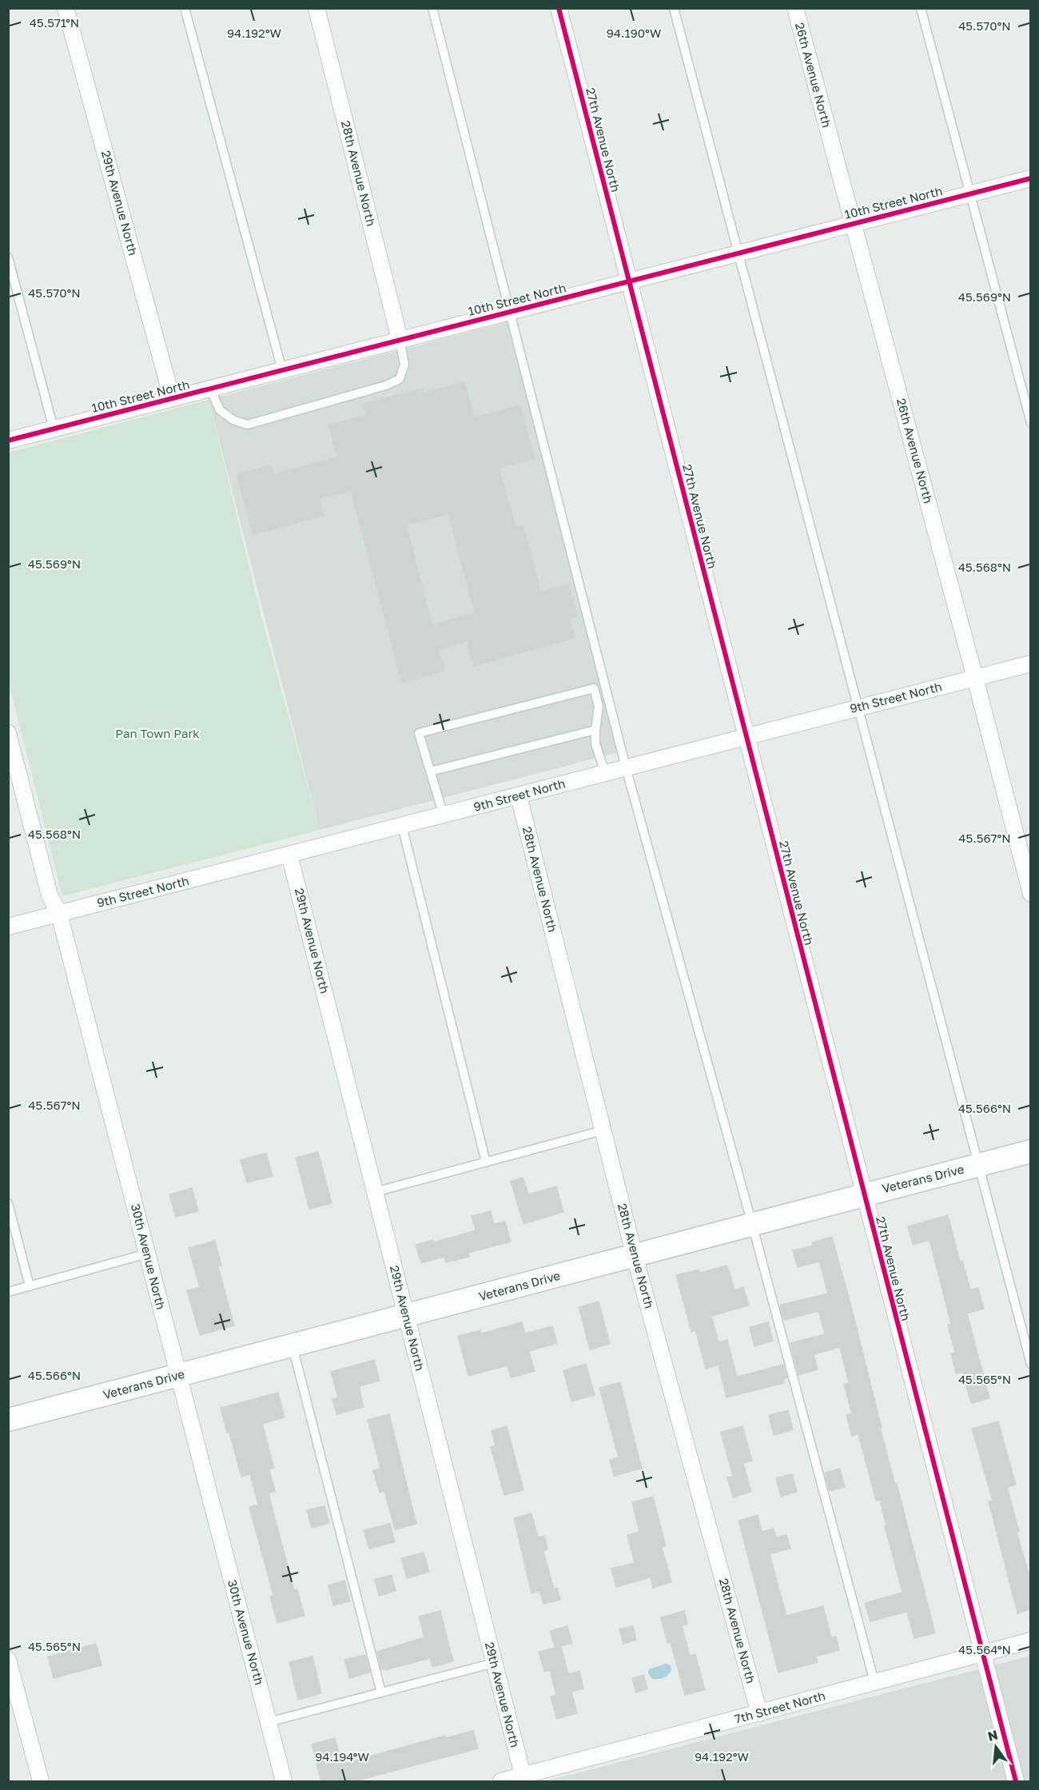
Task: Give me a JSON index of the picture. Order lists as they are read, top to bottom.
{
  "streets": {
    "main road": ["Veterans Drive"],
    "street": [
      "26th Avenue North",
      "27th Avenue North",
      "28th Avenue North",
      "29th Avenue North",
      "10th Street North",
      "9th Street North",
      "30th Avenue North",
      "7th Street North"
    ]
  },
  "crossings": [
    ["26th Avenue North", "10th Street North"],
    ["26th Avenue North", "9th Street North"],
    ["27th Avenue North", "10th Street North"],
    ["27th Avenue North", "9th Street North"],
    ["27th Avenue North", "Veterans Drive"],
    ["27th Avenue North", "7th Street North"],
    ["28th Avenue North", "10th Street North"],
    ["28th Avenue North", "9th Street North"],
    ["28th Avenue North", "Veterans Drive"],
    ["28th Avenue North", "7th Street North"],
    ["29th Avenue North", "10th Street North"],
    ["29th Avenue North", "9th Street North"],
    ["29th Avenue North", "Veterans Drive"],
    ["29th Avenue North", "7th Street North"],
    ["9th Street North", "30th Avenue North"],
    ["Veterans Drive", "30th Avenue North"]
  ],
  "parks": ["Pan Town Park"],
  "north": "top",
  "coordinates": [
    "45.571°N",
    "45.570°N",
    "94.192°W",
    "94.190°W",
    "45.569°N",
    "45.568°N",
    "45.567°N",
    "45.566°N",
    "45.565°N",
    "45.564°N",
    "94.194°W"
  ]
}
